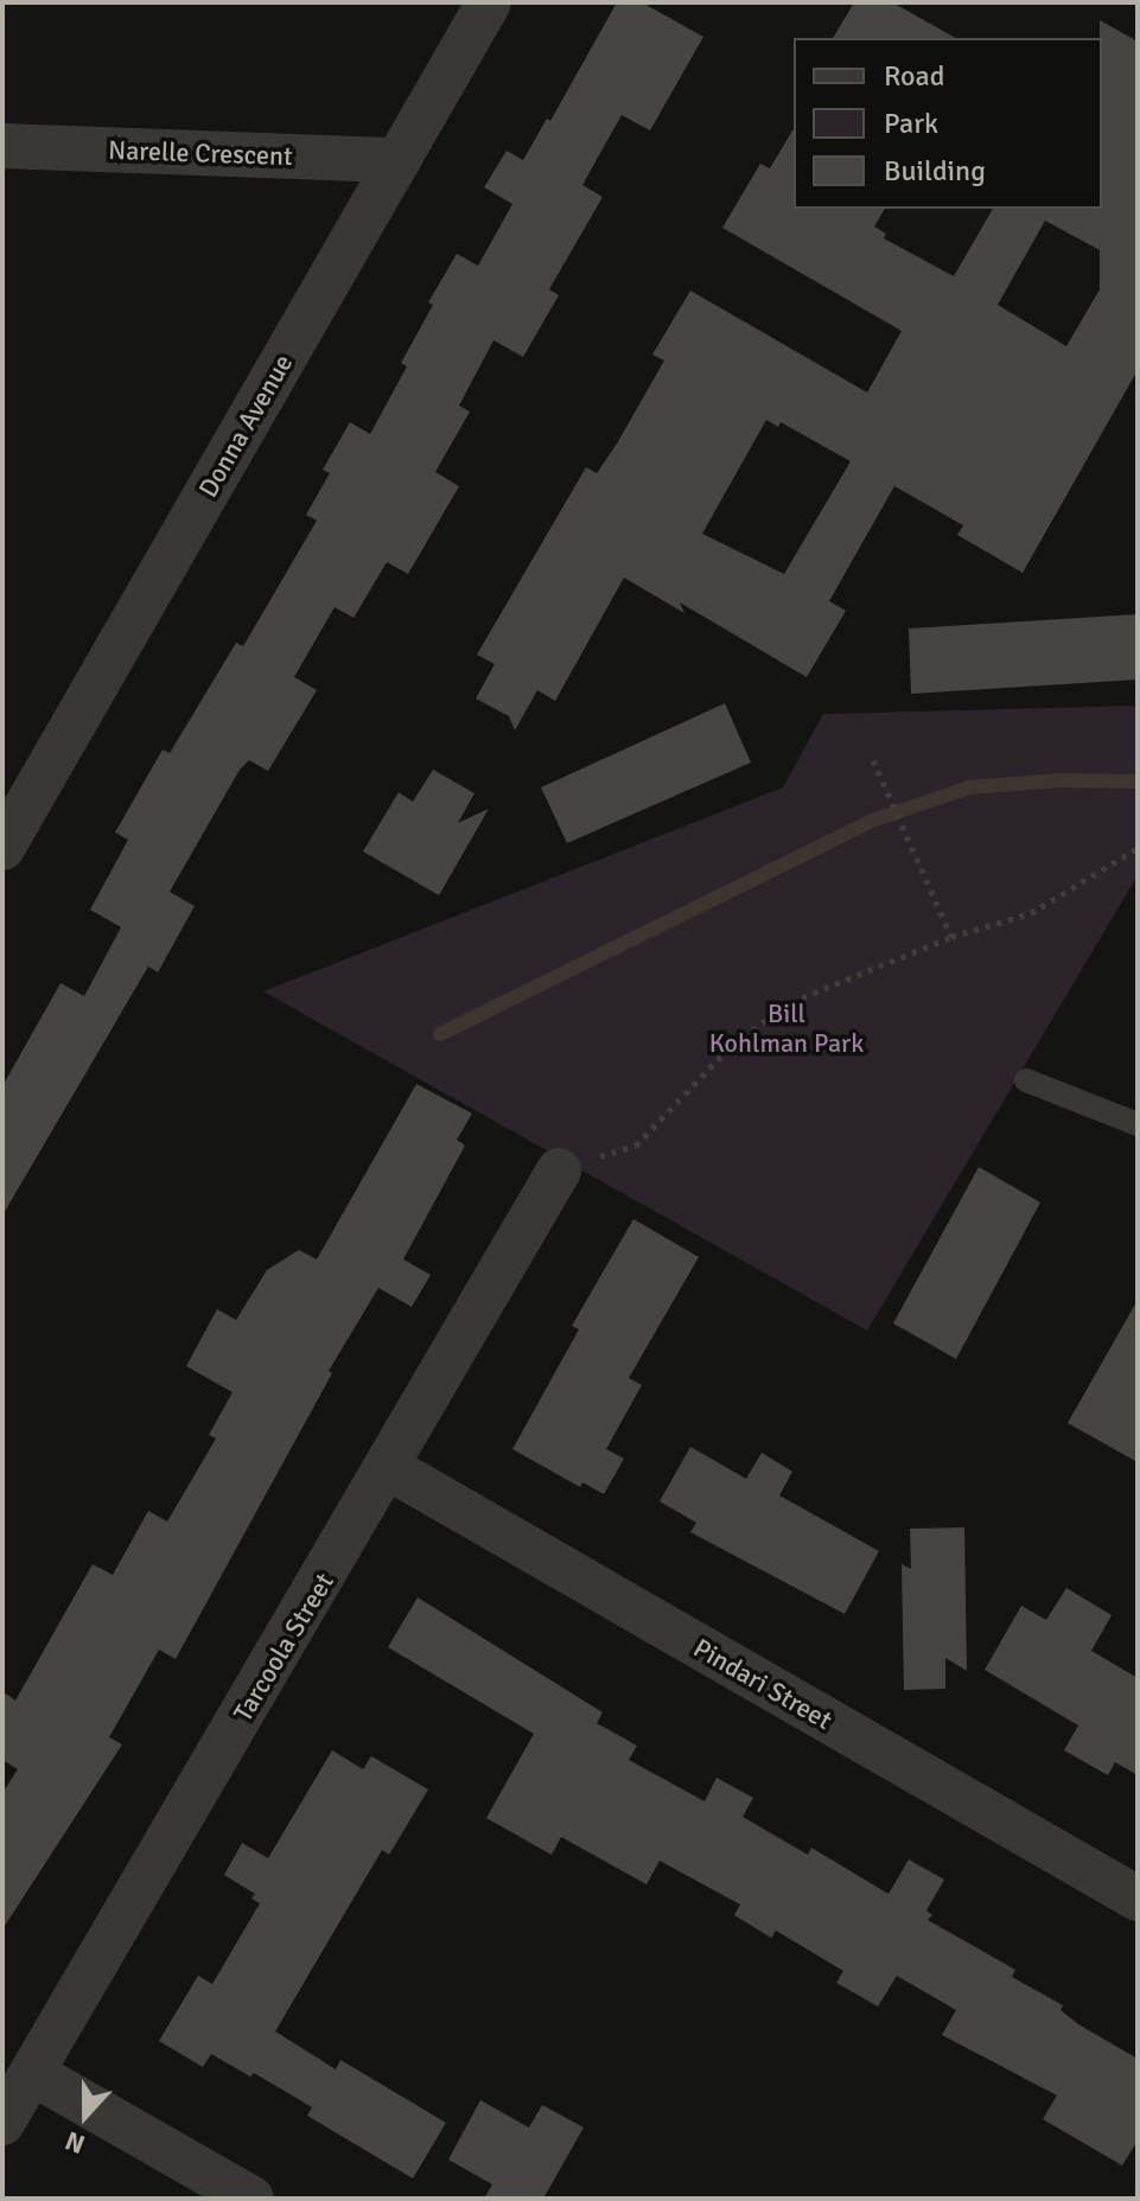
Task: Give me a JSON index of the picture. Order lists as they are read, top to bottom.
{
  "streets": {
    "street": [
      "Narelle Crescent",
      "Donna Avenue",
      "Tarcoola Street",
      "Pindari Street"
    ]
  },
  "crossings": [
    ["Narelle Crescent", "Donna Avenue"],
    ["Tarcoola Street", "Pindari Street"]
  ],
  "parks": ["Bill Kohlman Park"],
  "legend": ["Road", "Park", "Building"],
  "north": "bottom"
}
